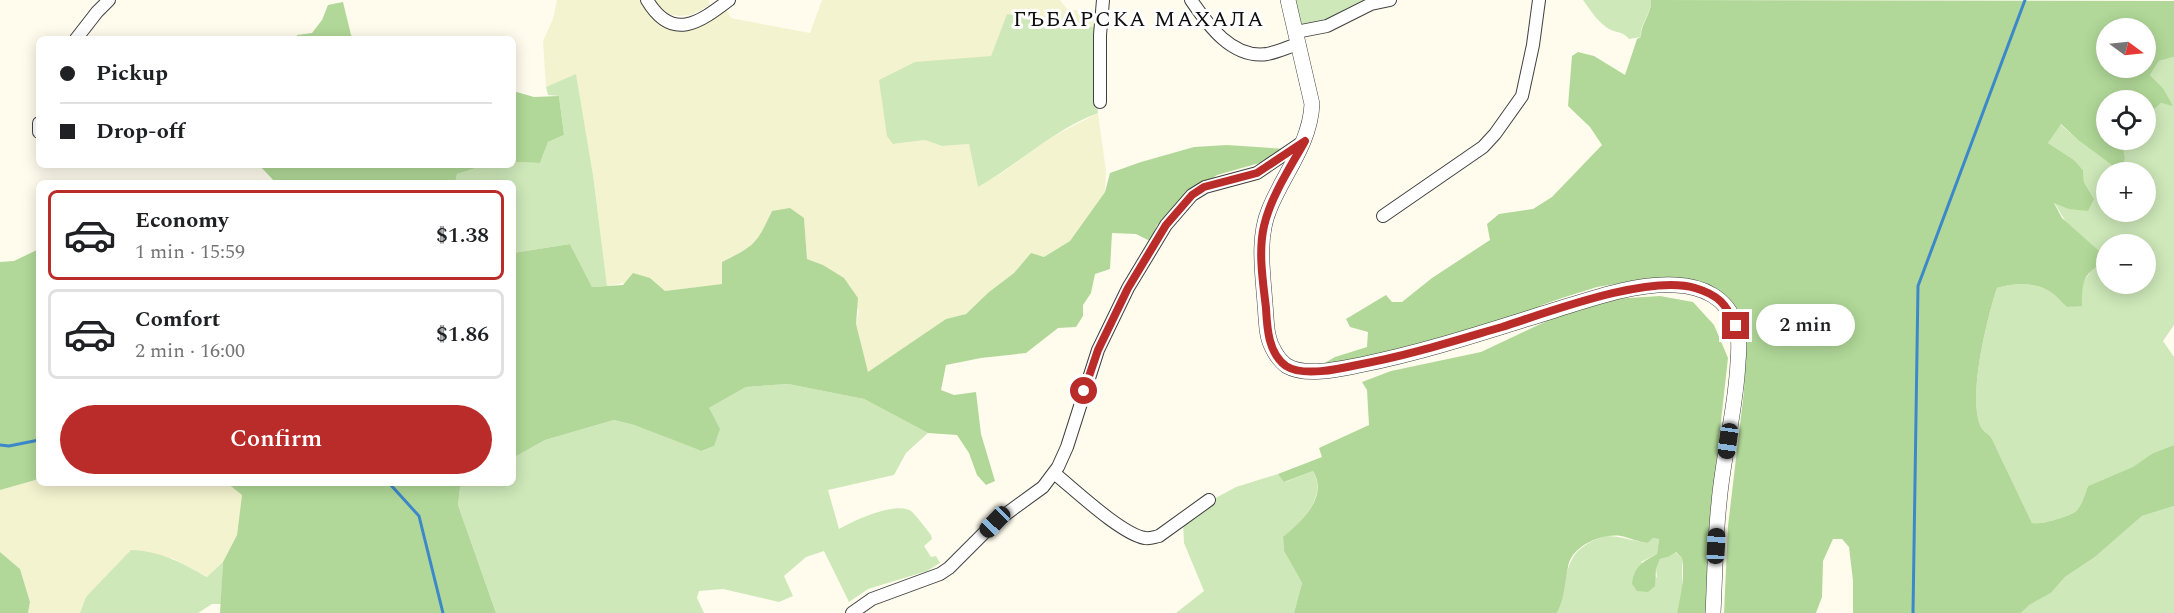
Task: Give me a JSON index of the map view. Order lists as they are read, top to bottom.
{
  "districts": ["ГЪБАРСКА МАХАЛА"],
  "north": "right",
  "page": {
    "map_buttons": ["+", "−"],
    "banner": ["Pickup", "Drop-off"],
    "list": [
      {
        "name": "Economy",
        "note": "1 min · 15:59",
        "value": "$1.38"
      },
      {
        "name": "Comfort",
        "note": "2 min · 16:00",
        "value": "$1.86"
      }
    ],
    "bubble": "2 min",
    "buttons": "Confirm"
  }
}
